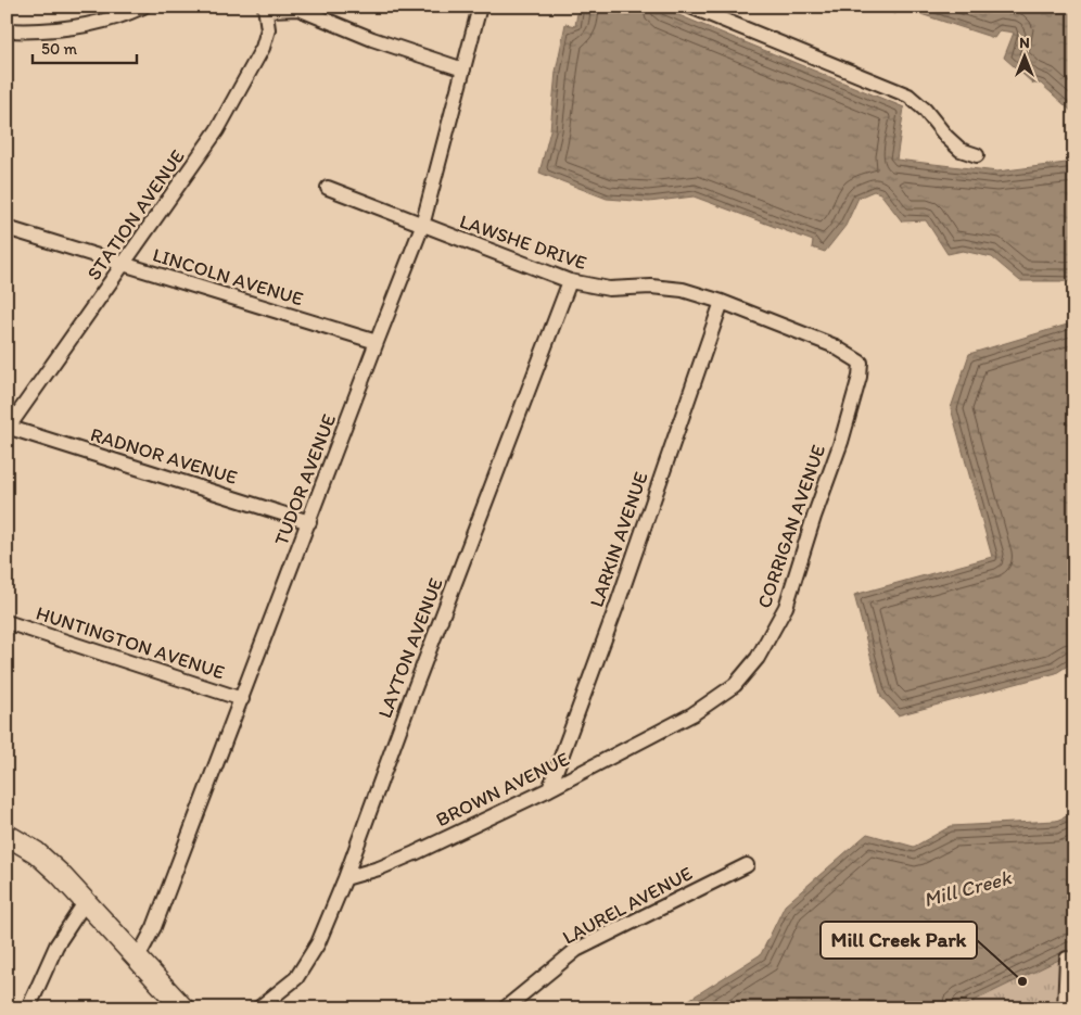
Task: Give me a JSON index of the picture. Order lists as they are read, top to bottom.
{
  "streets": {
    "street": [
      "STATION AVENUE",
      "LAWSHE DRIVE",
      "LINCOLN AVENUE",
      "RADNOR AVENUE",
      "TUDOR AVENUE",
      "CORRIGAN AVENUE",
      "LARKIN AVENUE",
      "HUNTINGTON AVENUE",
      "LAYTON AVENUE",
      "BROWN AVENUE",
      "LAUREL AVENUE"
    ]
  },
  "crossings": [
    ["STATION AVENUE", "LINCOLN AVENUE"],
    ["STATION AVENUE", "RADNOR AVENUE"],
    ["LAWSHE DRIVE", "TUDOR AVENUE"],
    ["LAWSHE DRIVE", "CORRIGAN AVENUE"],
    ["LAWSHE DRIVE", "LARKIN AVENUE"],
    ["LAWSHE DRIVE", "LAYTON AVENUE"],
    ["LINCOLN AVENUE", "TUDOR AVENUE"],
    ["RADNOR AVENUE", "TUDOR AVENUE"],
    ["TUDOR AVENUE", "HUNTINGTON AVENUE"],
    ["CORRIGAN AVENUE", "BROWN AVENUE"],
    ["LARKIN AVENUE", "BROWN AVENUE"],
    ["LAYTON AVENUE", "BROWN AVENUE"]
  ],
  "water": ["Mill Creek"],
  "places": ["Mill Creek Park"],
  "scale_bar": "50 m",
  "north": "top"
}
